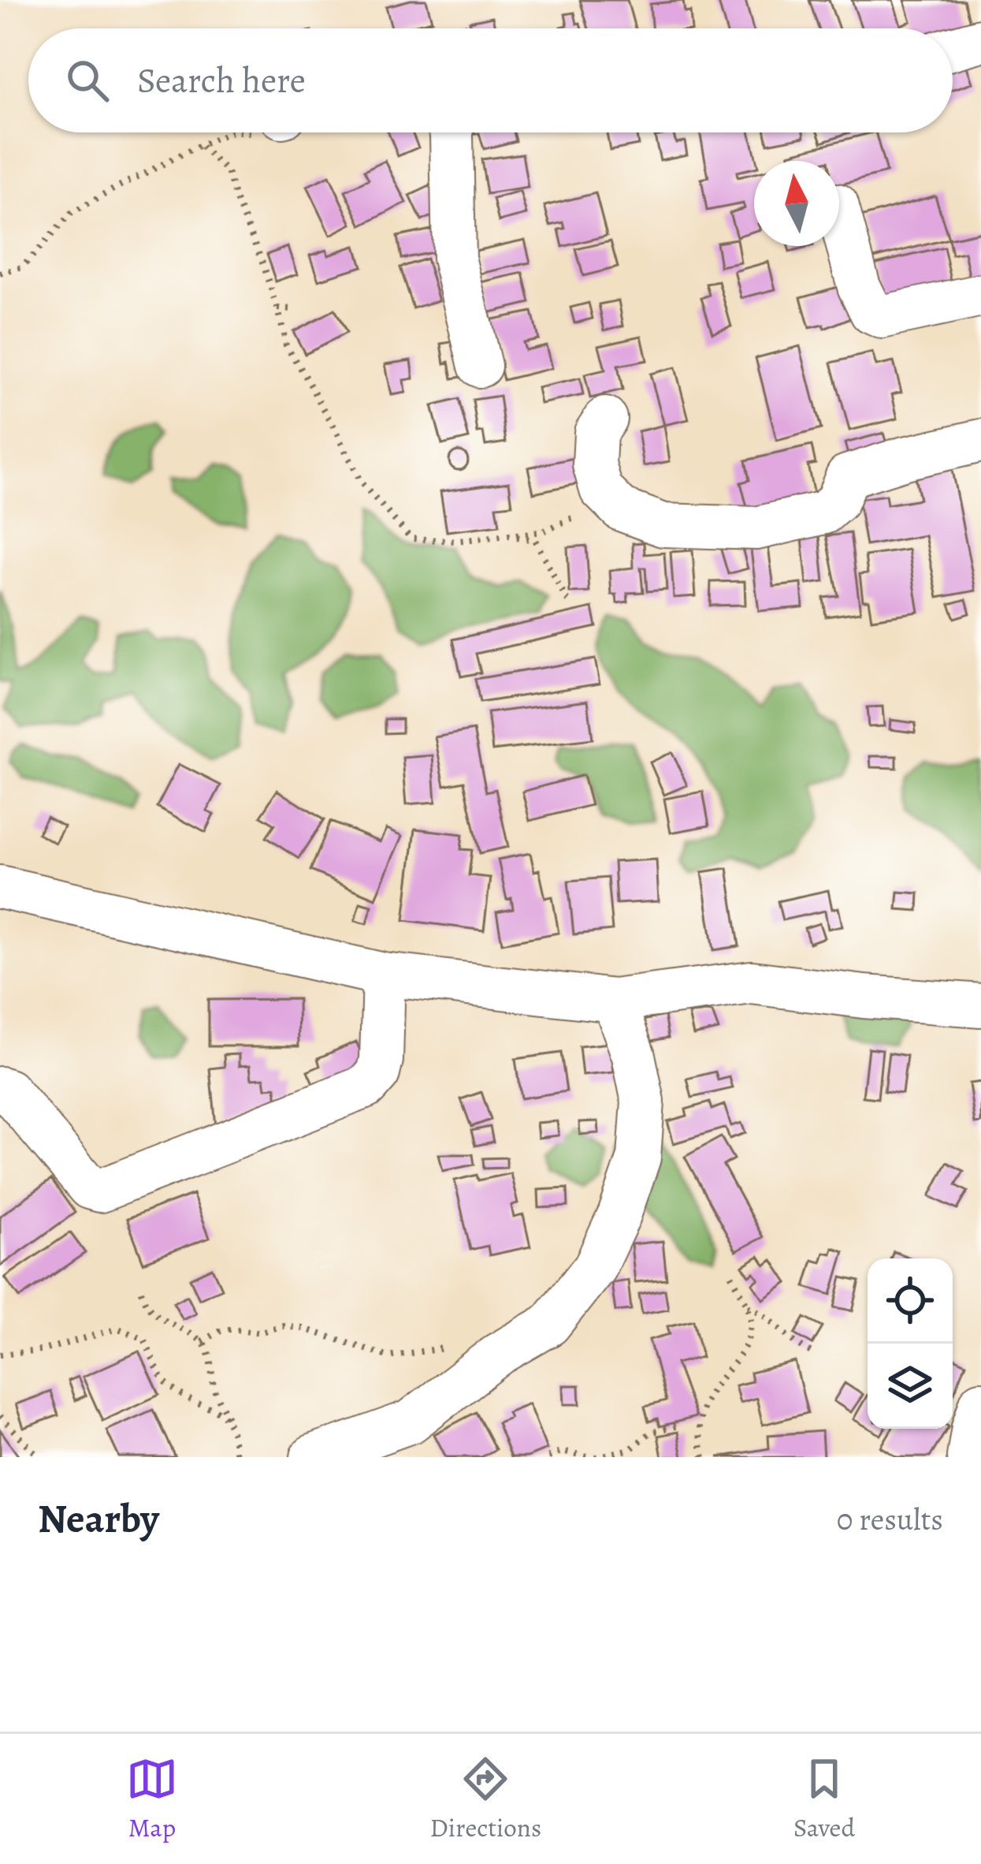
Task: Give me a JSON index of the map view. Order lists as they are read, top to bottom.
{
  "north": "top",
  "page": {
    "search": "Search here",
    "heading": ["Nearby", "0 results"],
    "nav": ["Map", "Directions", "Saved"]
  }
}
